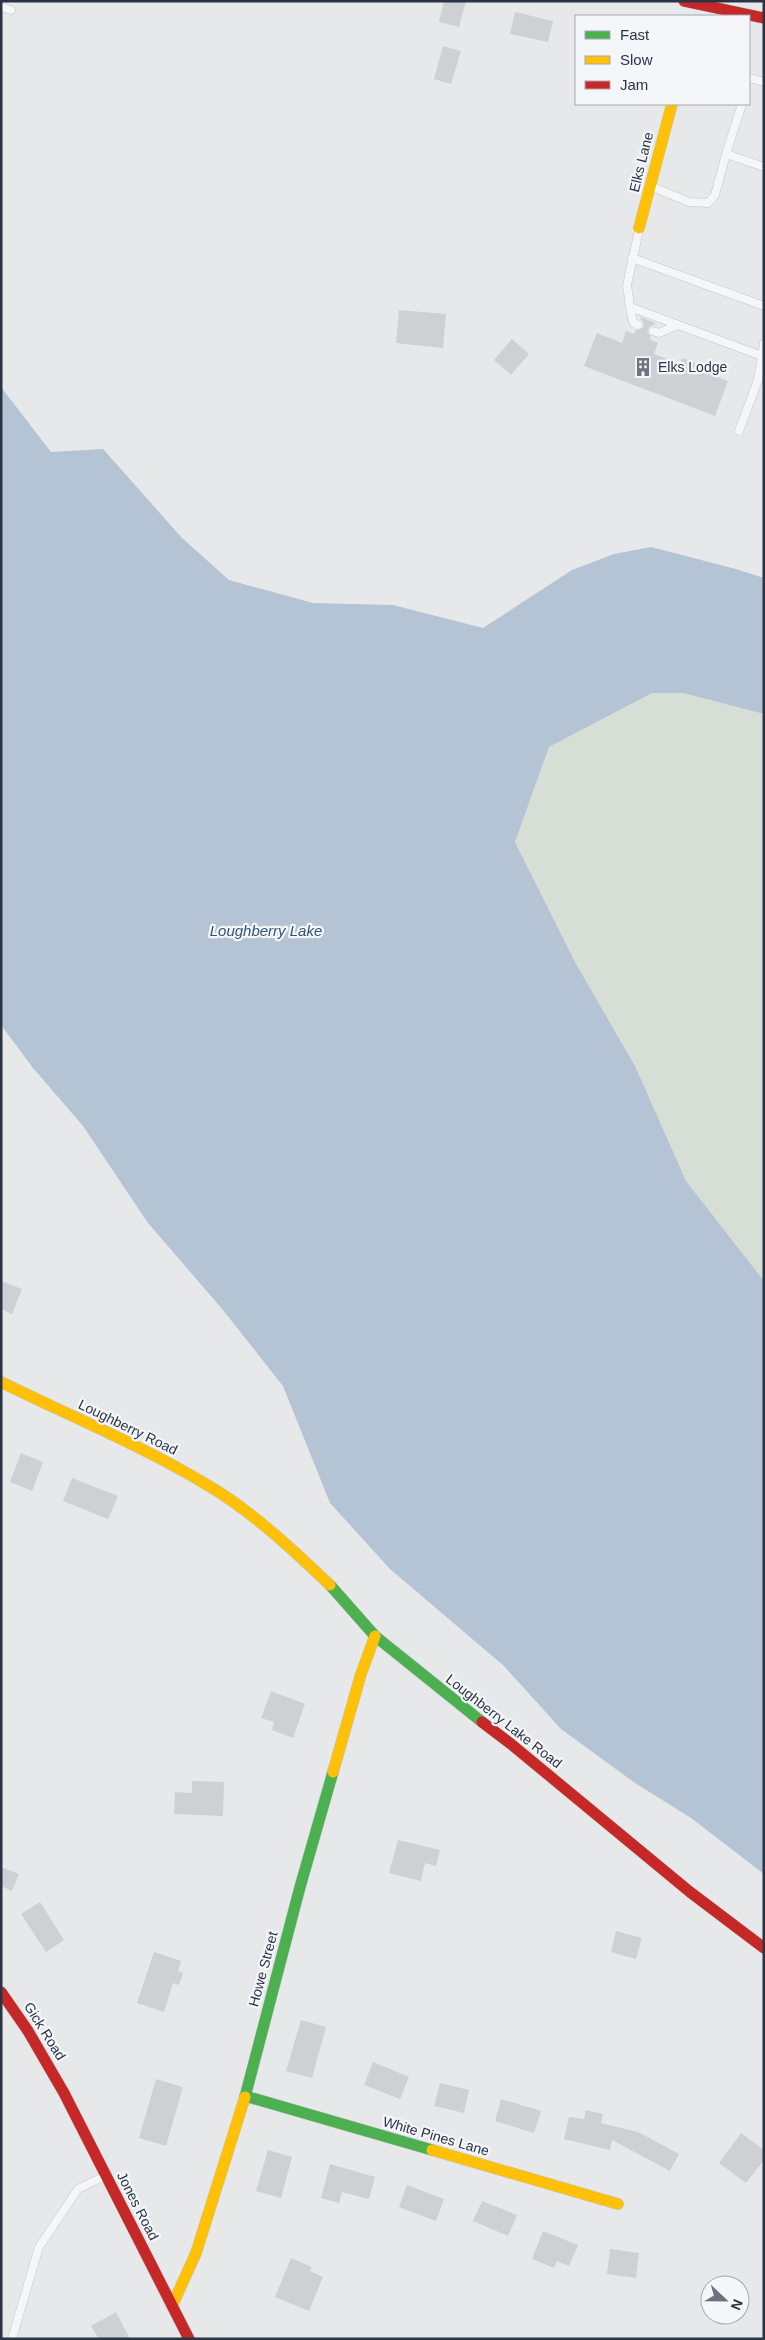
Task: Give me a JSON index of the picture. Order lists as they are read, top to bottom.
{
  "streets": {
    "street": [
      "Elks Lane",
      "Loughberry Road",
      "Loughberry Lake Road",
      "Howe Street",
      "Gick Road",
      "White Pines Lane",
      "Jones Road"
    ]
  },
  "crossings": [
    ["Loughberry Road", "Loughberry Lake Road"],
    ["Loughberry Lake Road", "Howe Street"],
    ["Howe Street", "White Pines Lane"],
    ["Howe Street", "Jones Road"],
    ["Gick Road", "Jones Road"]
  ],
  "water": ["Loughberry Lake"],
  "places": {
    "building": ["Elks Lodge"]
  },
  "legend": ["Fast", "Slow", "Jam"],
  "north": "right"
}
